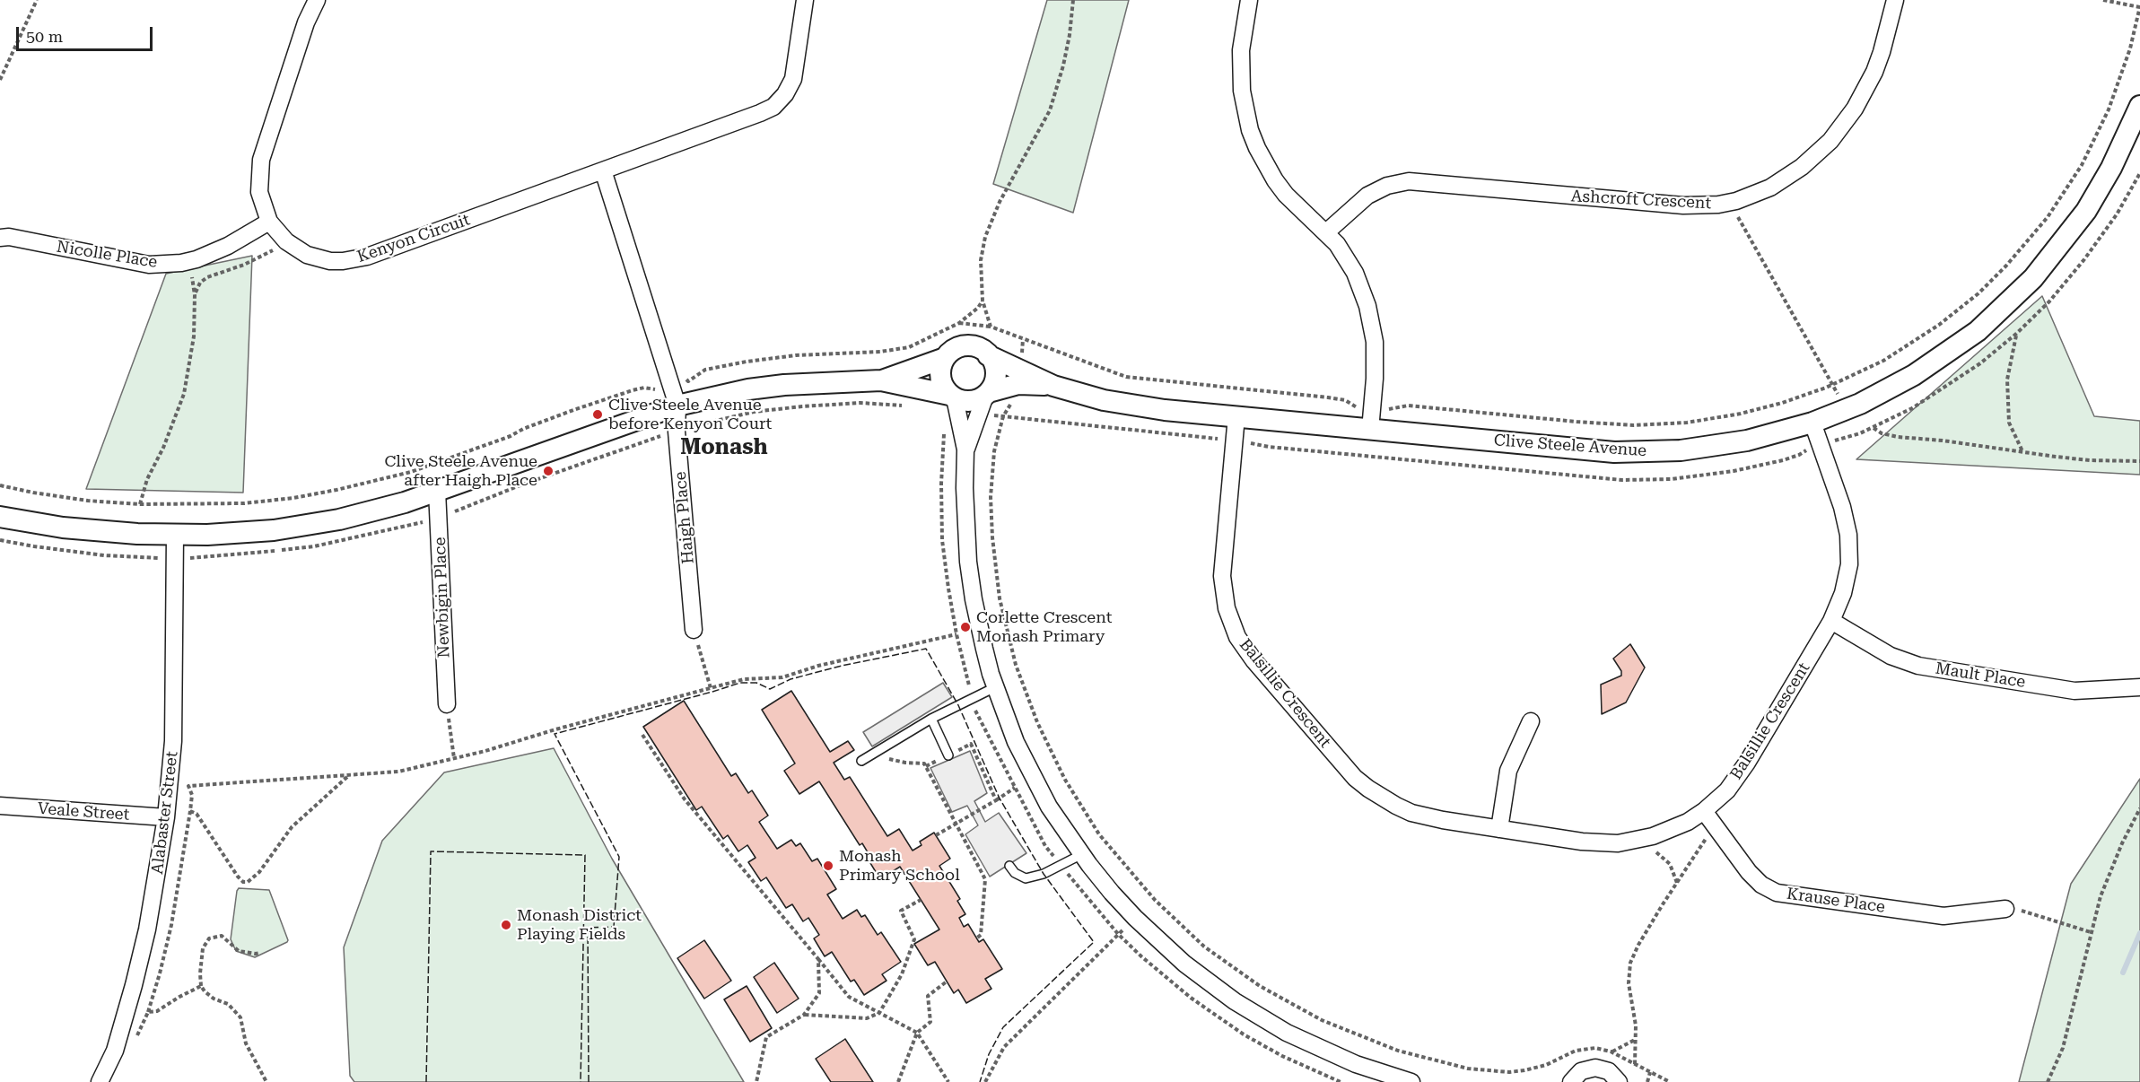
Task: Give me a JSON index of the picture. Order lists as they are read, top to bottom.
{
  "streets": {
    "street": [
      "Ashcroft Crescent",
      "Kenyon Circuit",
      "Nicolle Place",
      "Clive Steele Avenue",
      "Haigh Place",
      "Newbigin Place",
      "Mault Place",
      "Balsillie Crescent",
      "Veale Street",
      "Alabaster Street",
      "Krause Place"
    ]
  },
  "crossings": [
    ["Kenyon Circuit", "Nicolle Place"],
    ["Clive Steele Avenue", "Balsillie Crescent"],
    ["Mault Place", "Balsillie Crescent"],
    ["Balsillie Crescent", "Krause Place"],
    ["Veale Street", "Alabaster Street"]
  ],
  "districts": ["Monash"],
  "places": [
    "Clive Steele Avenue before Kenyon Court",
    "Clive Steele Avenue after Haigh Place",
    "Corlette Crescent Monash Primary",
    "Monash Primary School",
    "Monash District Playing Fields"
  ],
  "scale_bar": "50 m"
}
